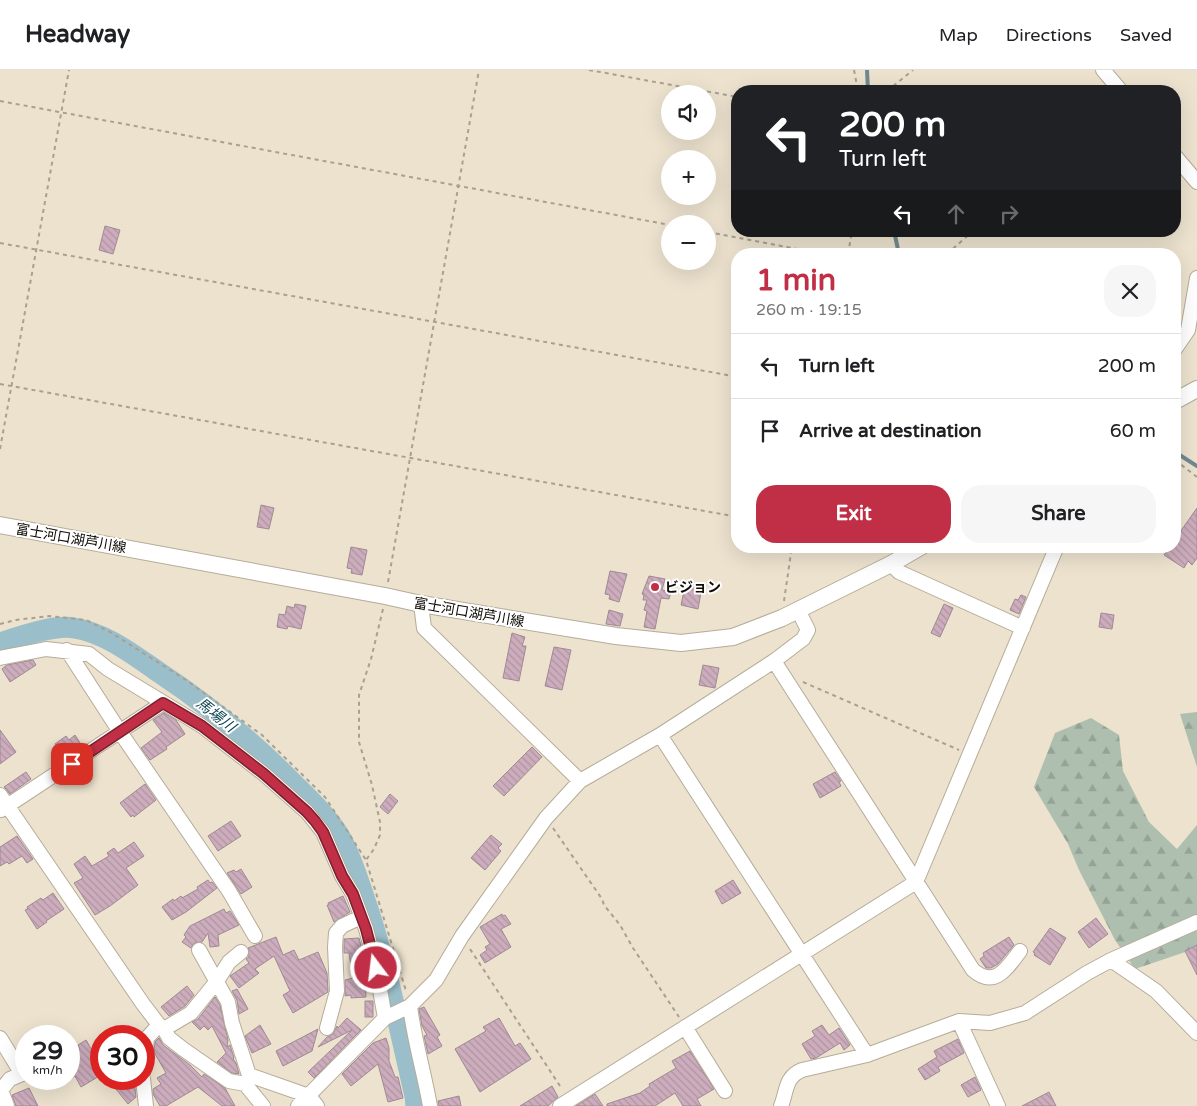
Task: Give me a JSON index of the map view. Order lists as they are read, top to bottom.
{
  "streets": {
    "main road": ["富士河口湖芦川線"]
  },
  "water": ["馬場川"],
  "places": ["ビジョン"],
  "page": {
    "header": "Headway",
    "nav": ["Map", "Directions", "Saved"],
    "map_buttons": ["+", "−"],
    "turn": ["200 m", "Turn left"],
    "heading": ["1 min", "260 m · 19:15"],
    "list": [
      {
        "name": "Turn left",
        "value": "200 m"
      },
      {
        "name": "Arrive at destination",
        "value": "60 m"
      }
    ],
    "buttons": ["Exit", "Share"],
    "speed": "29 km/h",
    "limit": "30"
  }
}
